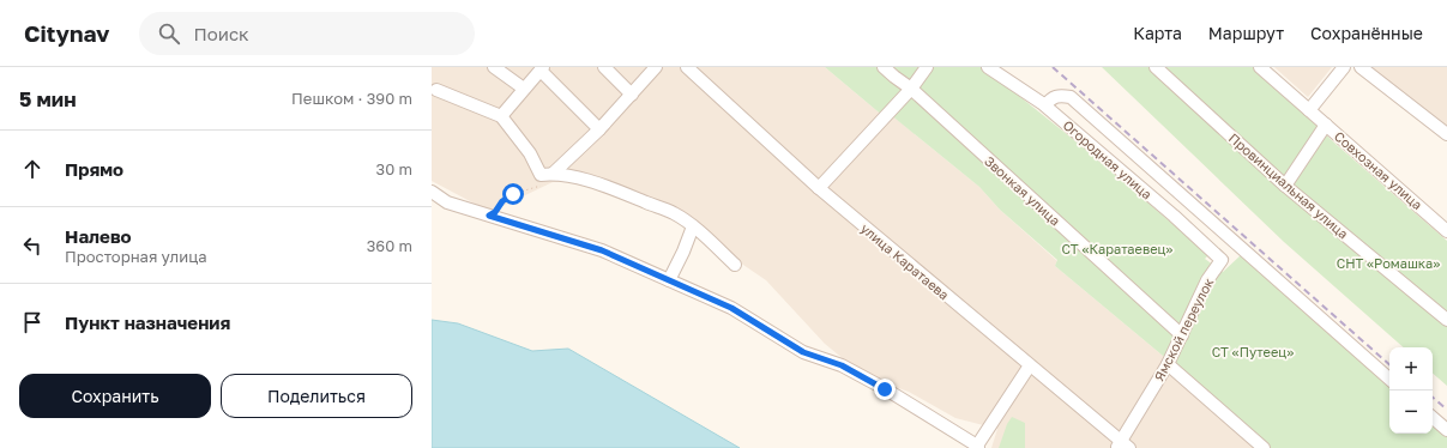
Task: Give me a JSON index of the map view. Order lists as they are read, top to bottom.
{
  "streets": {
    "street": [
      "Огородная улица",
      "Совхозная улица",
      "Провинциальная улица",
      "Звонкая улица",
      "улица Каратаева",
      "Ямской переулок"
    ]
  },
  "crossings": [
    ["Огородная улица", "Ямской переулок"],
    ["Звонкая улица", "Ямской переулок"],
    ["улица Каратаева", "Ямской переулок"]
  ],
  "parks": ["СТ «Каратаевец»", "СНТ «Ромашка»", "СТ «Путеец»"],
  "page": {
    "header": "Citynav",
    "search": "Поиск",
    "nav": ["Карта", "Маршрут", "Сохранённые"],
    "heading": ["5 мин", "Пешком · 390 m"],
    "list": [
      ["Прямо", "30 m"],
      ["Налево", "Просторная улица", "360 m"],
      "Пункт назначения"
    ],
    "map_buttons": ["+", "−"],
    "buttons": ["Сохранить", "Поделиться"]
  }
}
